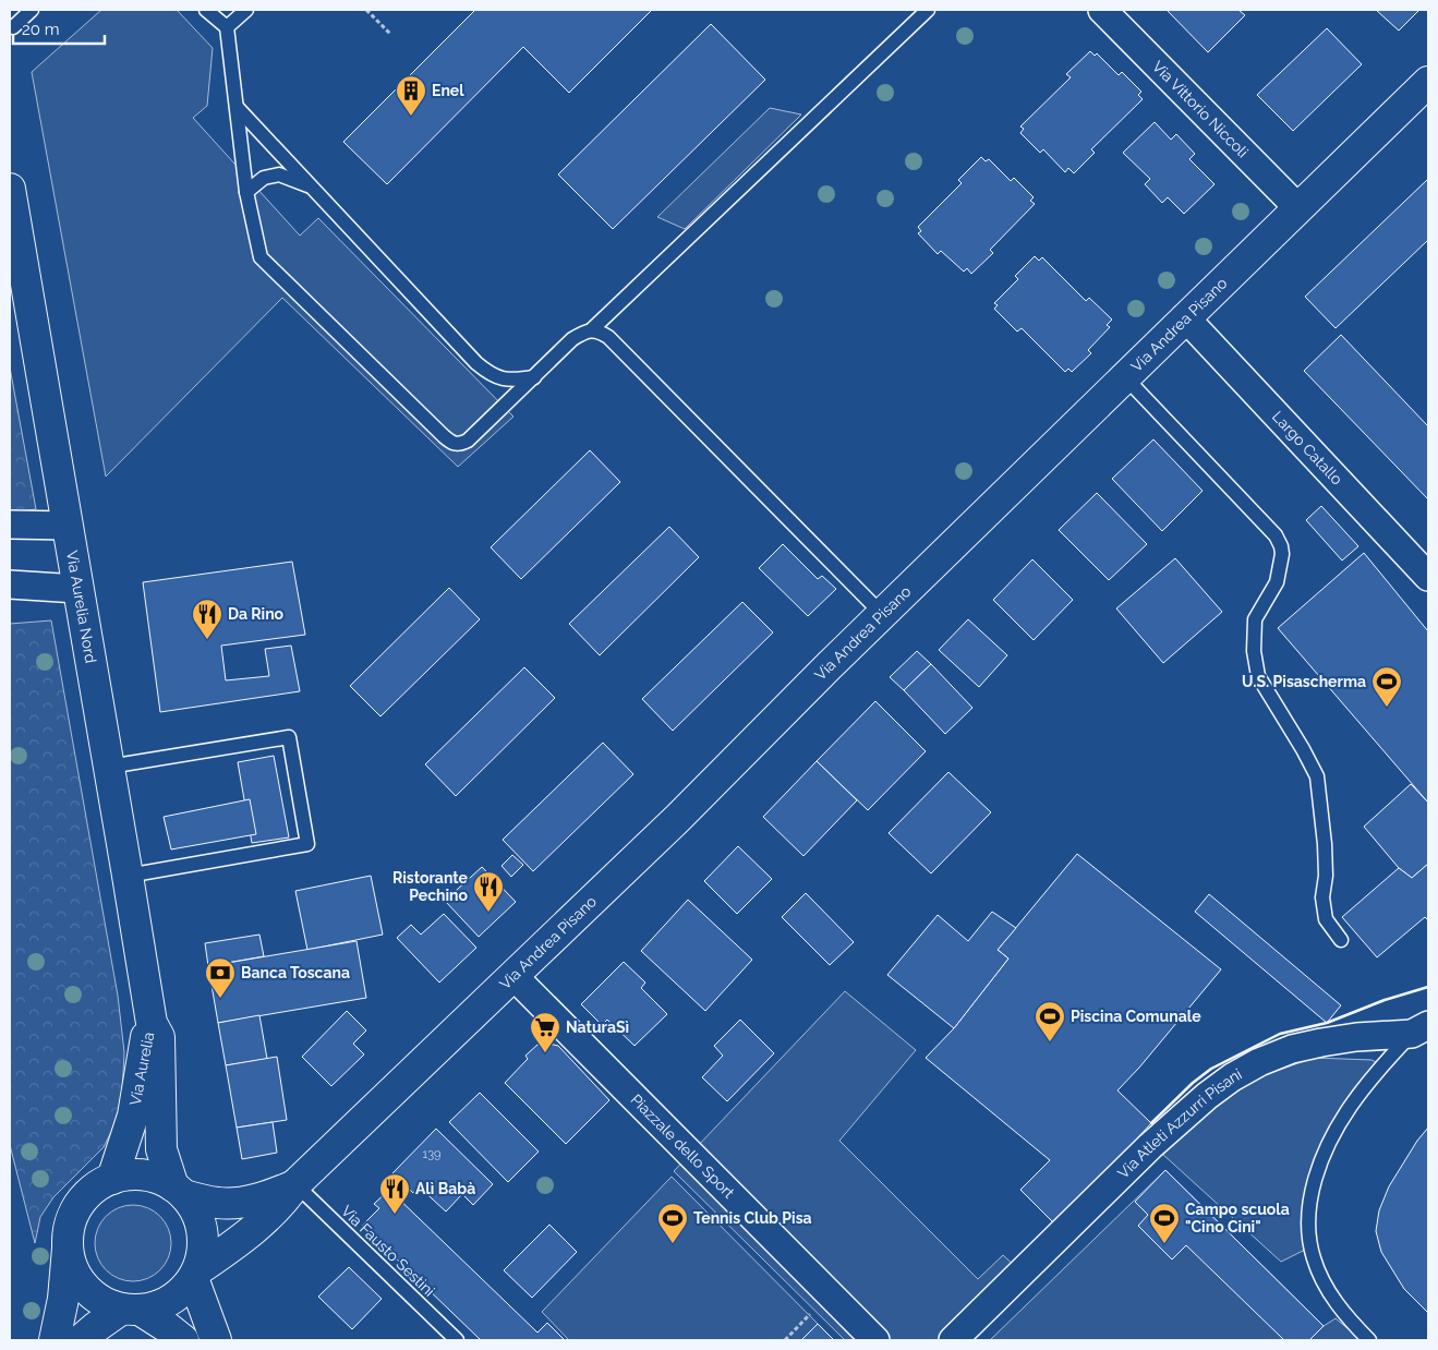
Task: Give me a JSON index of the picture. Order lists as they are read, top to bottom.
{
  "streets": {
    "street": [
      "Via Vittorio Niccoli",
      "Via Andrea Pisano",
      "Largo Catallo",
      "Via Aurelia Nord",
      "Via Aurelia",
      "Via Atleti Azzurri Pisani",
      "Piazzale dello Sport"
    ],
    "lane": ["Via Fausto Sestini"]
  },
  "crossings": [
    ["Via Vittorio Niccoli", "Via Andrea Pisano"],
    ["Via Andrea Pisano", "Largo Catallo"],
    ["Via Andrea Pisano", "Via Aurelia"],
    ["Via Andrea Pisano", "Piazzale dello Sport"],
    ["Via Andrea Pisano", "Via Fausto Sestini"],
    ["Via Aurelia Nord", "Via Aurelia"]
  ],
  "places": {
    "building": ["Enel"],
    "restaurant": ["Da Rino", "Ristorante Pechino", "Alì Babà"],
    "sports": [
      "U.S. Pisascherma",
      "Piscina Comunale",
      "Tennis Club Pisa",
      "Campo scuola \"Cino Cini\""
    ],
    "bank": ["Banca Toscana"],
    "supermarket": ["NaturaSì"]
  },
  "house_numbers": ["139"],
  "scale_bar": "20 m"
}
